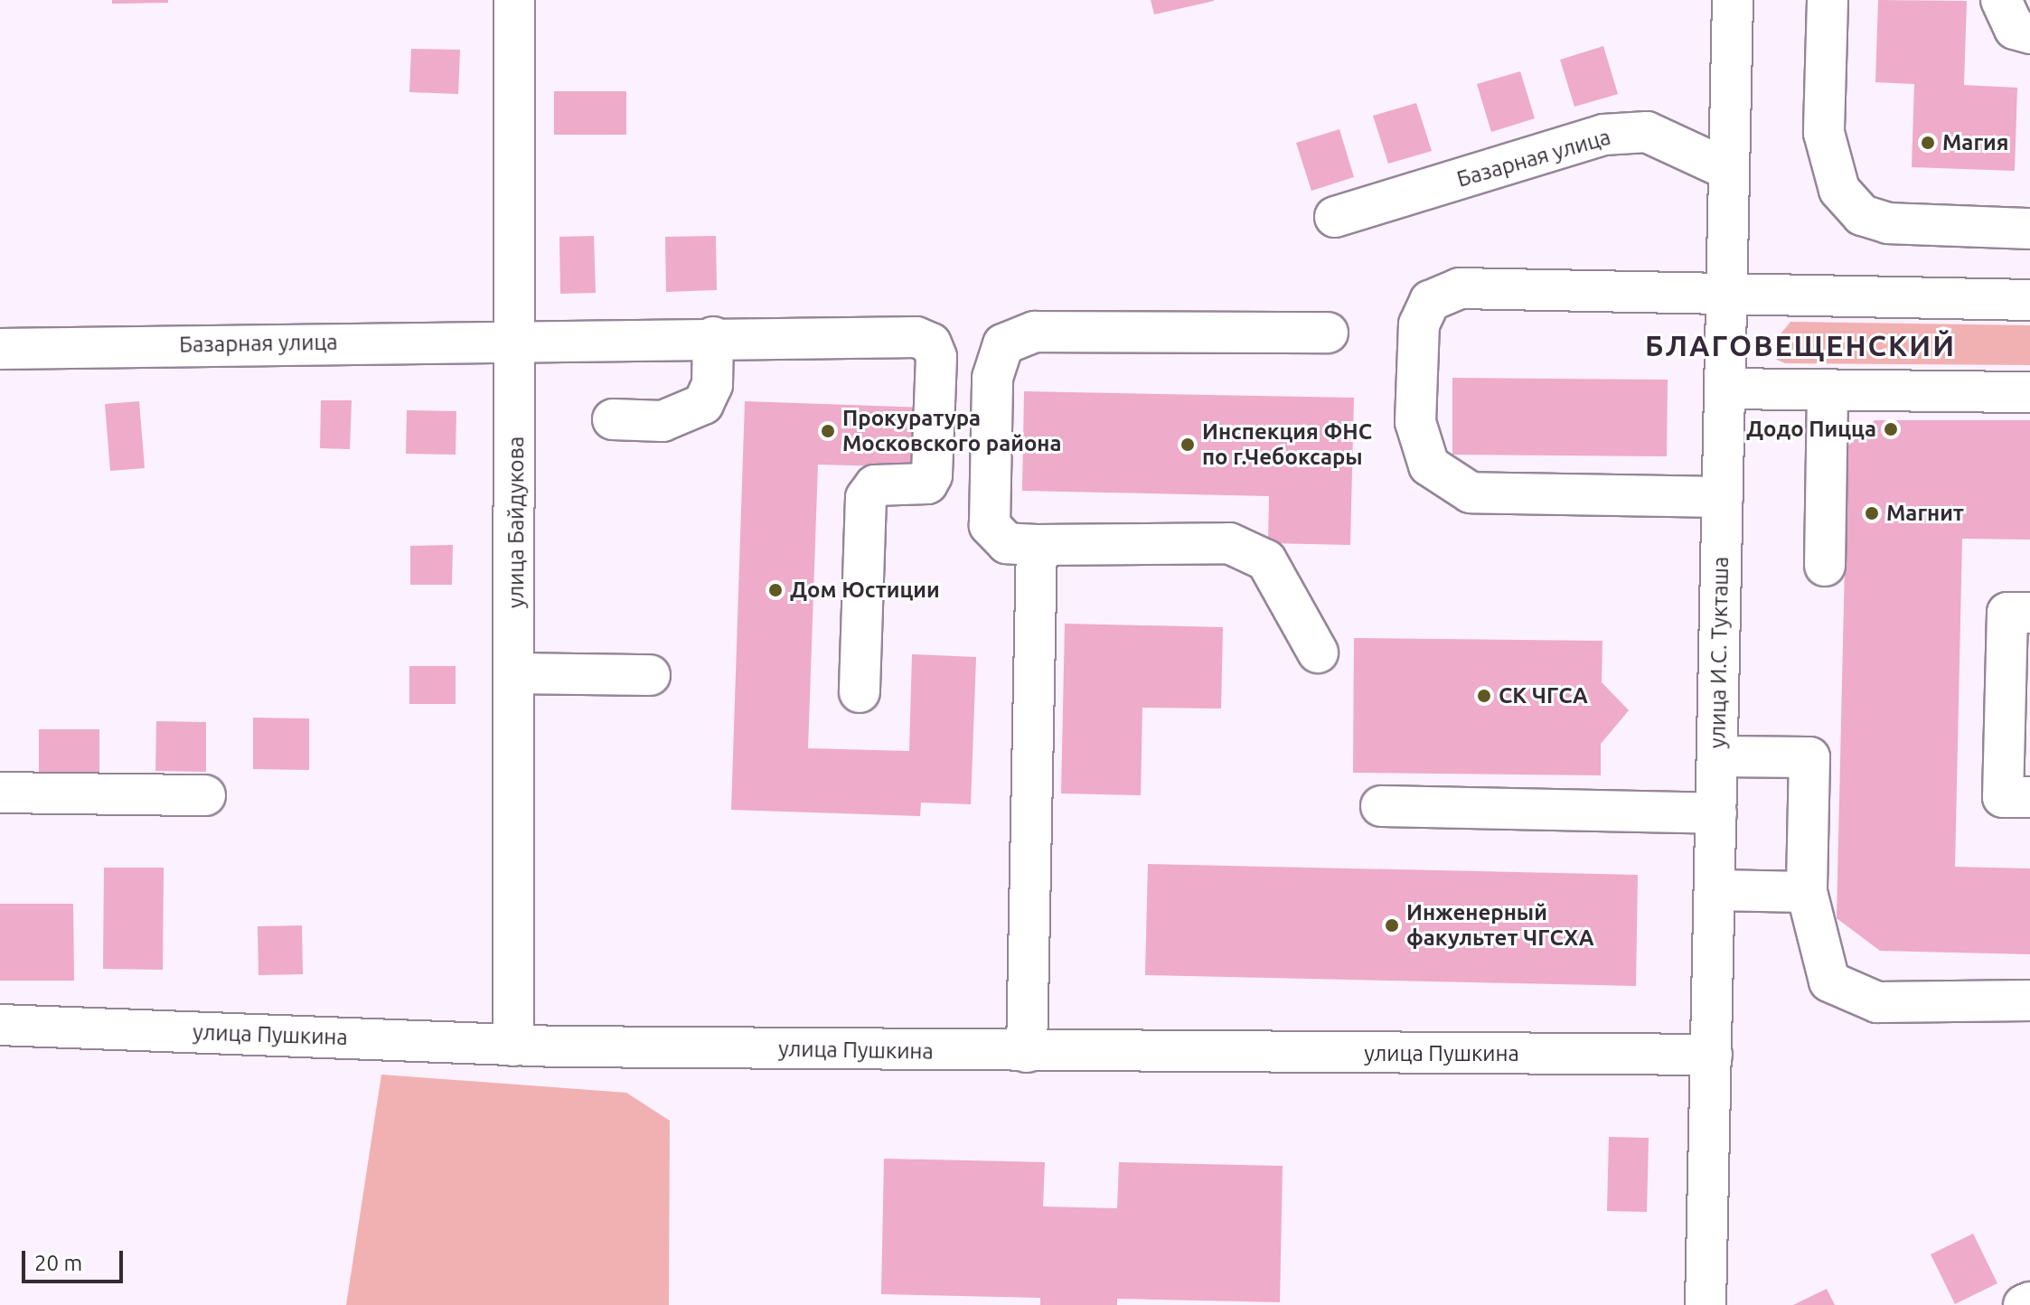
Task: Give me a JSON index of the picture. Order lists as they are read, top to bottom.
{
  "streets": {
    "street": [
      "Базарная улица",
      "улица Байдукова",
      "улица И.С. Тукташа",
      "улица Пушкина"
    ]
  },
  "crossings": [
    ["Базарная улица", "улица Байдукова"],
    ["Базарная улица", "улица И.С. Тукташа"],
    ["улица Байдукова", "улица Пушкина"],
    ["улица И.С. Тукташа", "улица Пушкина"]
  ],
  "districts": ["БЛАГОВЕЩЕНСКИЙ"],
  "places": [
    "Магия",
    "Додо Пицца",
    "Прокуратура Московского района",
    "Инспекция ФНС по г.Чебоксары",
    "Магнит",
    "Дом Юстиции",
    "СК ЧГСА",
    "Инженерный факультет ЧГСХА"
  ],
  "scale_bar": "20 m"
}
